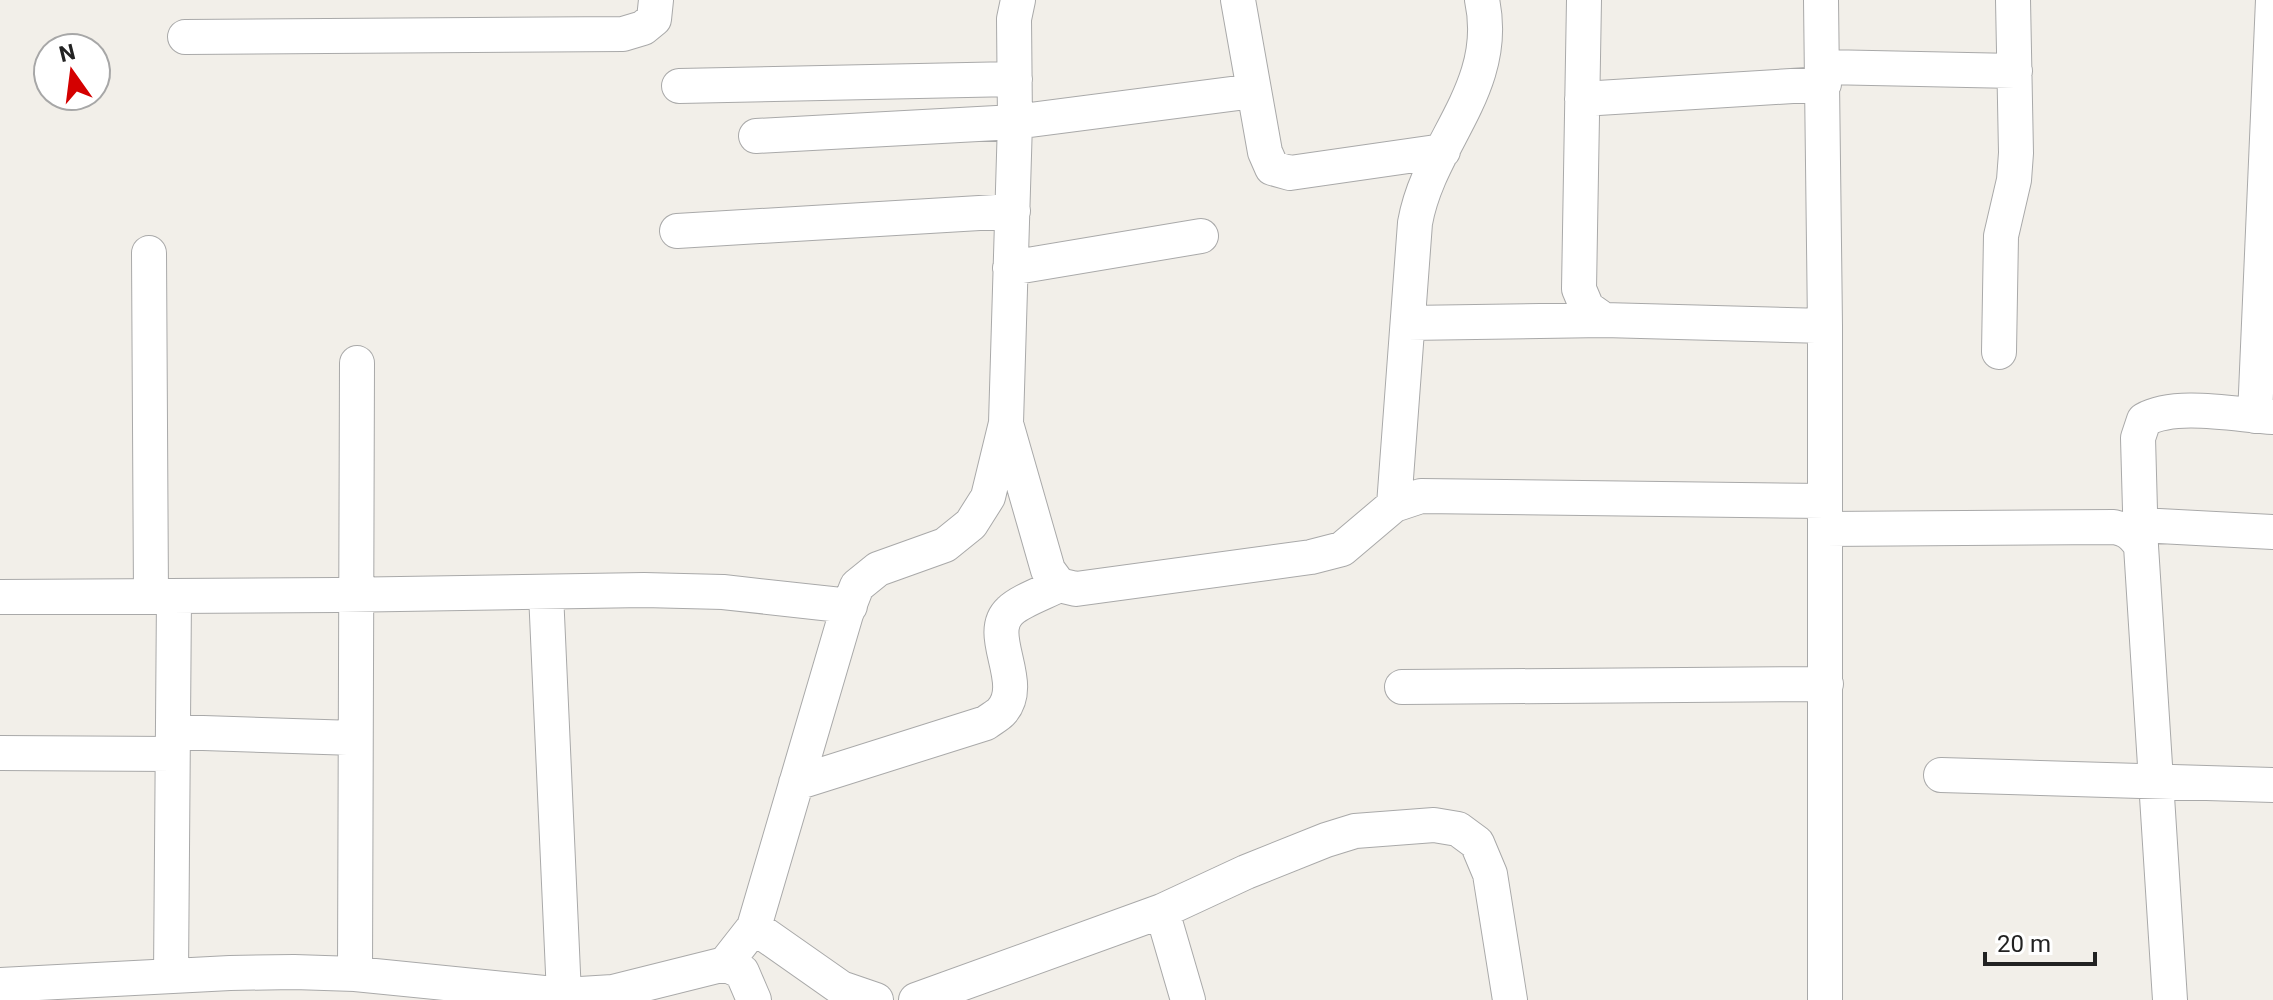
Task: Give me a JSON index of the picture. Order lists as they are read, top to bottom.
{
  "scale_bar": "20 m",
  "north": "top"
}
